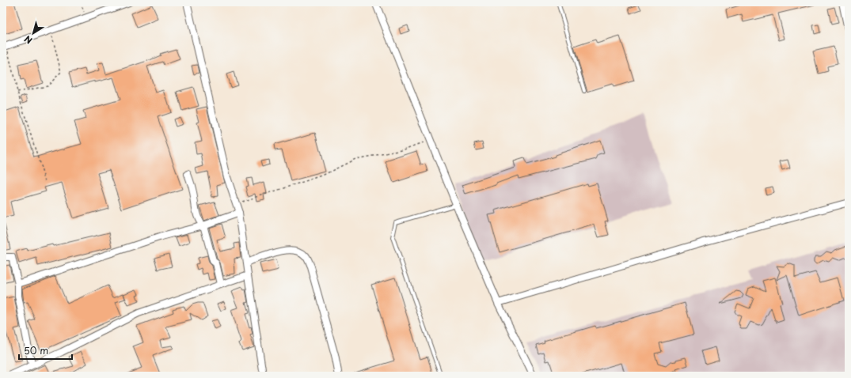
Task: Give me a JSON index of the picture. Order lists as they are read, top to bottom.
{
  "scale_bar": "50 m",
  "north": "bottom left"
}
